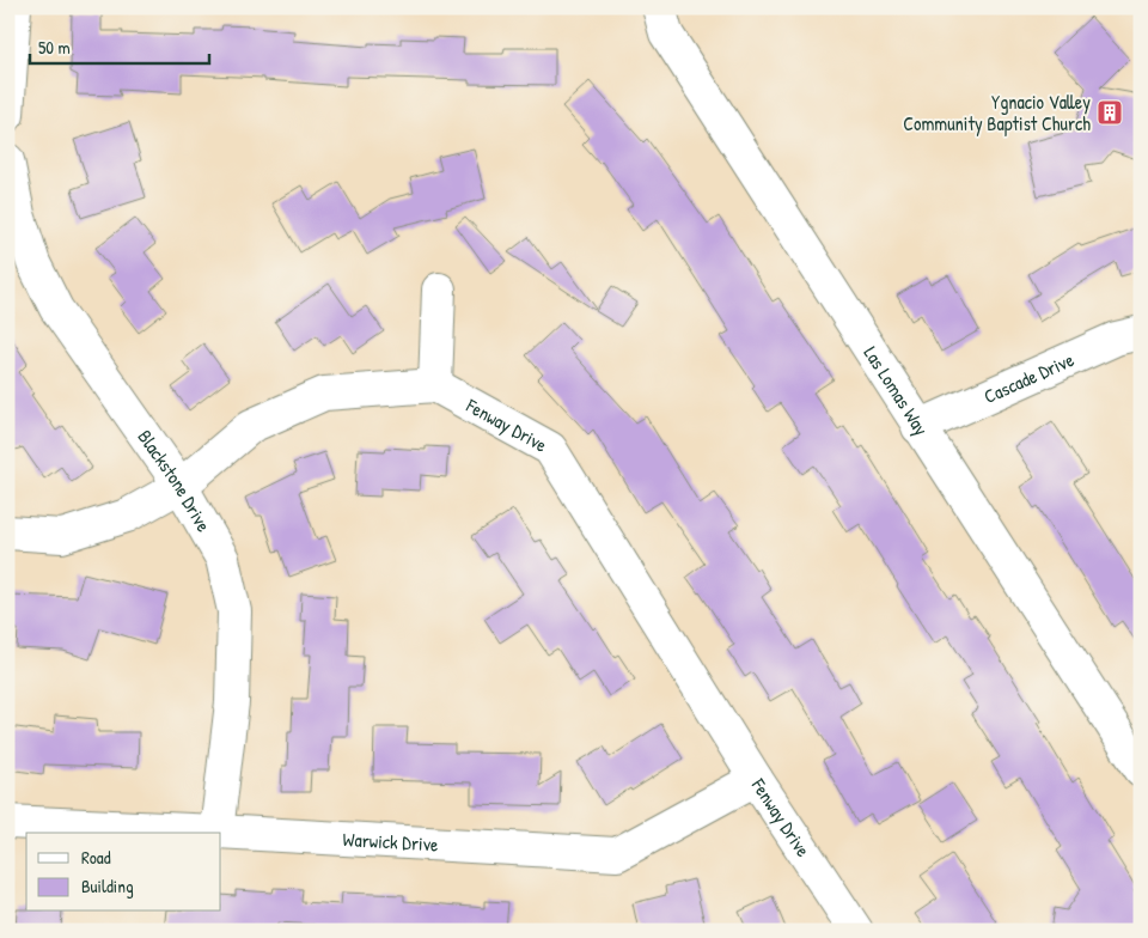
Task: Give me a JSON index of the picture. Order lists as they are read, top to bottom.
{
  "streets": {
    "street": [
      "Cascade Drive",
      "Las Lomas Way",
      "Fenway Drive",
      "Blackstone Drive",
      "Warwick Drive"
    ]
  },
  "crossings": [
    ["Cascade Drive", "Las Lomas Way"],
    ["Fenway Drive", "Warwick Drive"],
    ["Blackstone Drive", "Warwick Drive"]
  ],
  "places": {
    "building": ["Ygnacio Valley Community Baptist Church"]
  },
  "legend": ["Road", "Building"],
  "scale_bar": "50 m"
}
